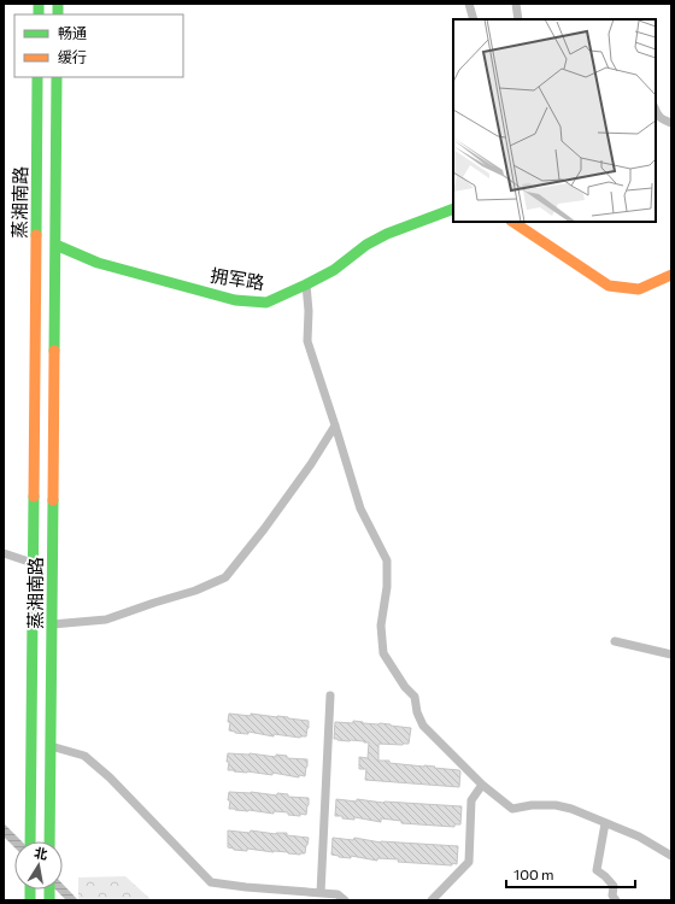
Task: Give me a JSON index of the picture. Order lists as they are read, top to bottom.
{
  "streets": {
    "main road": ["蒸湘南路", "拥军路"]
  },
  "crossings": [
    ["蒸湘南路", "拥军路"]
  ],
  "legend": ["畅通", "缓行"],
  "scale_bar": "100 m",
  "north": "top"
}
